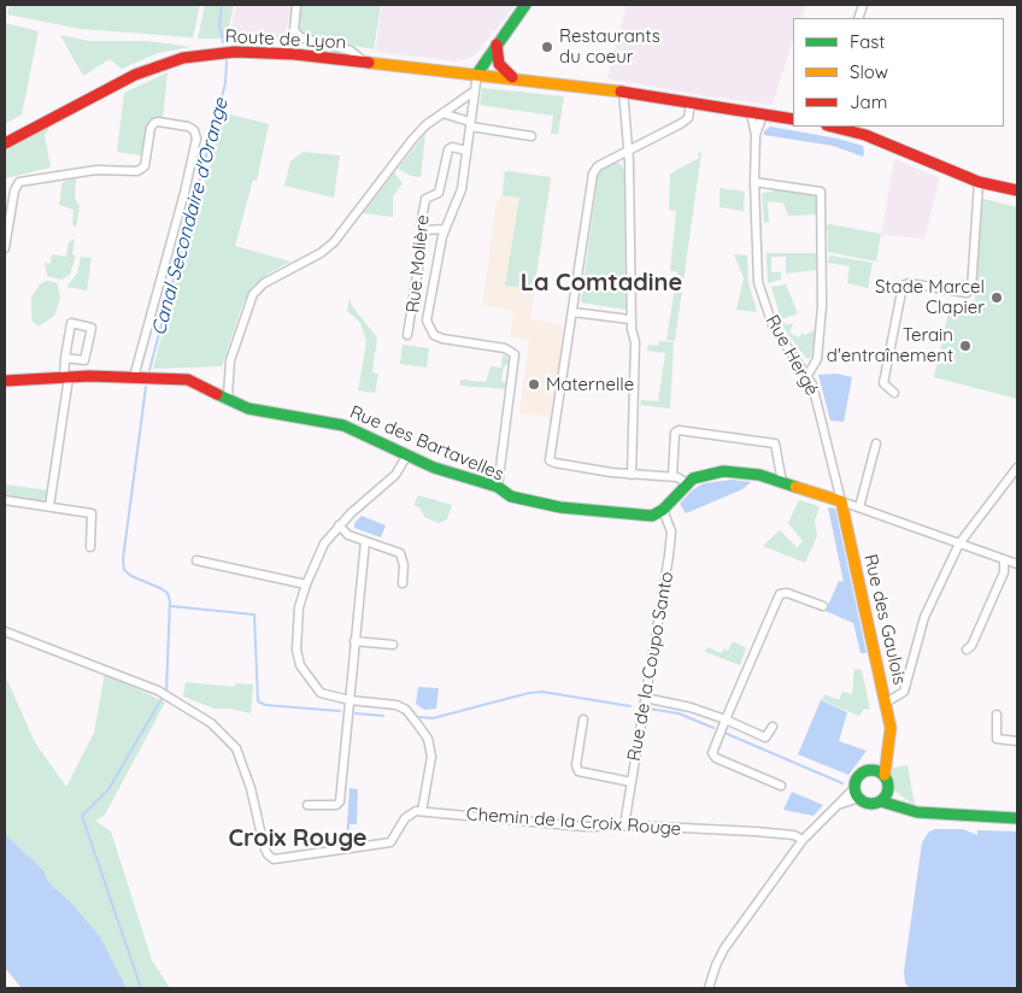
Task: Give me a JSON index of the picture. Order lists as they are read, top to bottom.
{
  "streets": {
    "street": [
      "Route de Lyon",
      "Rue Molière",
      "Rue Hergé",
      "Rue des Bartavelles",
      "Rue des Gaulois",
      "Rue de la Coupo Santo",
      "Chemin de la Croix Rouge"
    ]
  },
  "crossings": [
    ["Route de Lyon", "Rue Hergé"],
    ["Rue Hergé", "Rue des Gaulois"],
    ["Rue des Bartavelles", "Rue de la Coupo Santo"],
    ["Rue de la Coupo Santo", "Chemin de la Croix Rouge"]
  ],
  "districts": ["La Comtadine", "Croix Rouge"],
  "water": ["Canal Secondaire d'Orange"],
  "places": [
    "Restaurants du coeur",
    "Stade Marcel Clapier",
    "Terain d'entraînement",
    "Maternelle"
  ],
  "legend": ["Fast", "Slow", "Jam"]
}
